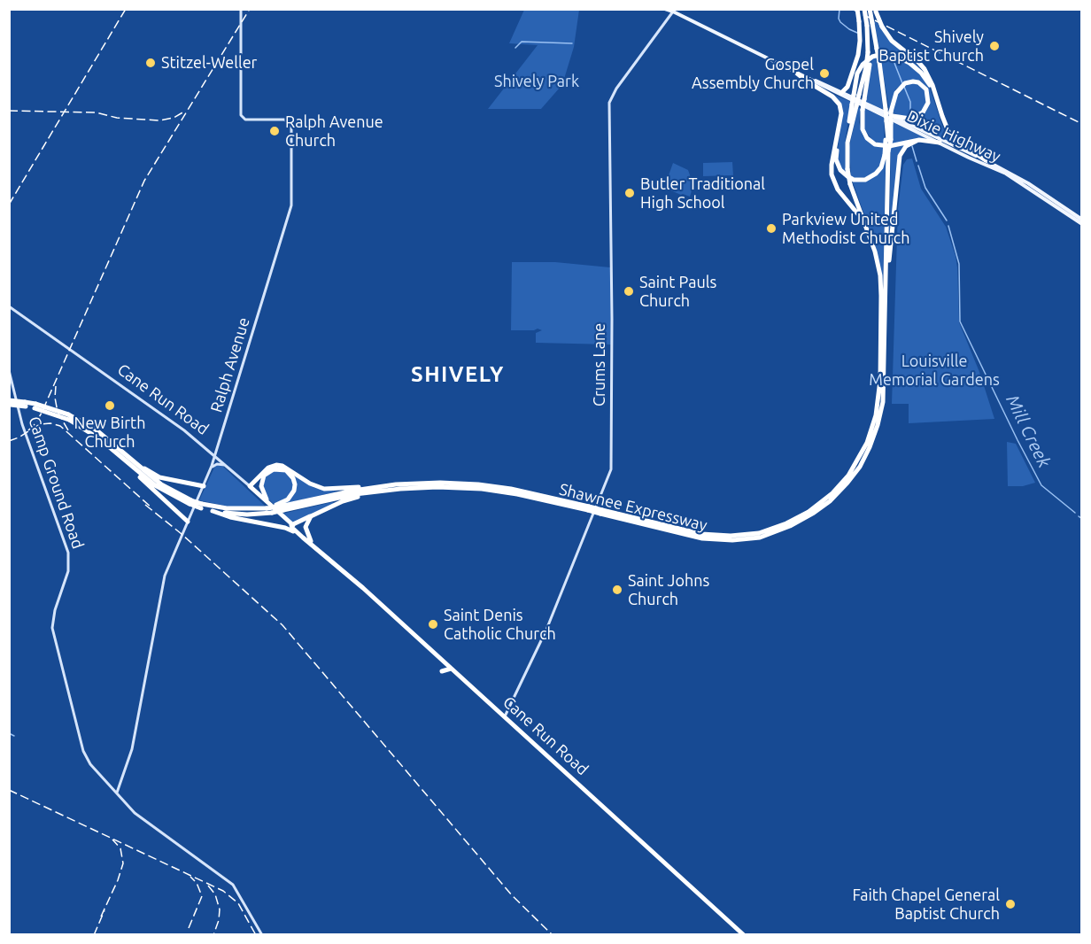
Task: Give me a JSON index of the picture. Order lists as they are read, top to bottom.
{
  "streets": {
    "highway": ["Cane Run Road", "Shawnee Expressway"],
    "main road": ["Dixie Highway"],
    "street": ["Ralph Avenue", "Crums Lane", "Camp Ground Road"]
  },
  "crossings": [
    ["Dixie Highway", "Crums Lane"],
    ["Dixie Highway", "Shawnee Expressway"],
    ["Ralph Avenue", "Cane Run Road"],
    ["Ralph Avenue", "Camp Ground Road"],
    ["Crums Lane", "Cane Run Road"],
    ["Cane Run Road", "Shawnee Expressway"]
  ],
  "districts": ["SHIVELY"],
  "water": ["Mill Creek"],
  "parks": ["Shively Park", "Louisville Memorial Gardens"],
  "places": [
    "Shively Baptist Church",
    "Stitzel-Weller",
    "Gospel Assembly Church",
    "Ralph Avenue Church",
    "Butler Traditional High School",
    "Parkview United Methodist Church",
    "Saint Pauls Church",
    "New Birth Church",
    "Saint Johns Church",
    "Saint Denis Catholic Church",
    "Faith Chapel General Baptist Church"
  ]
}
